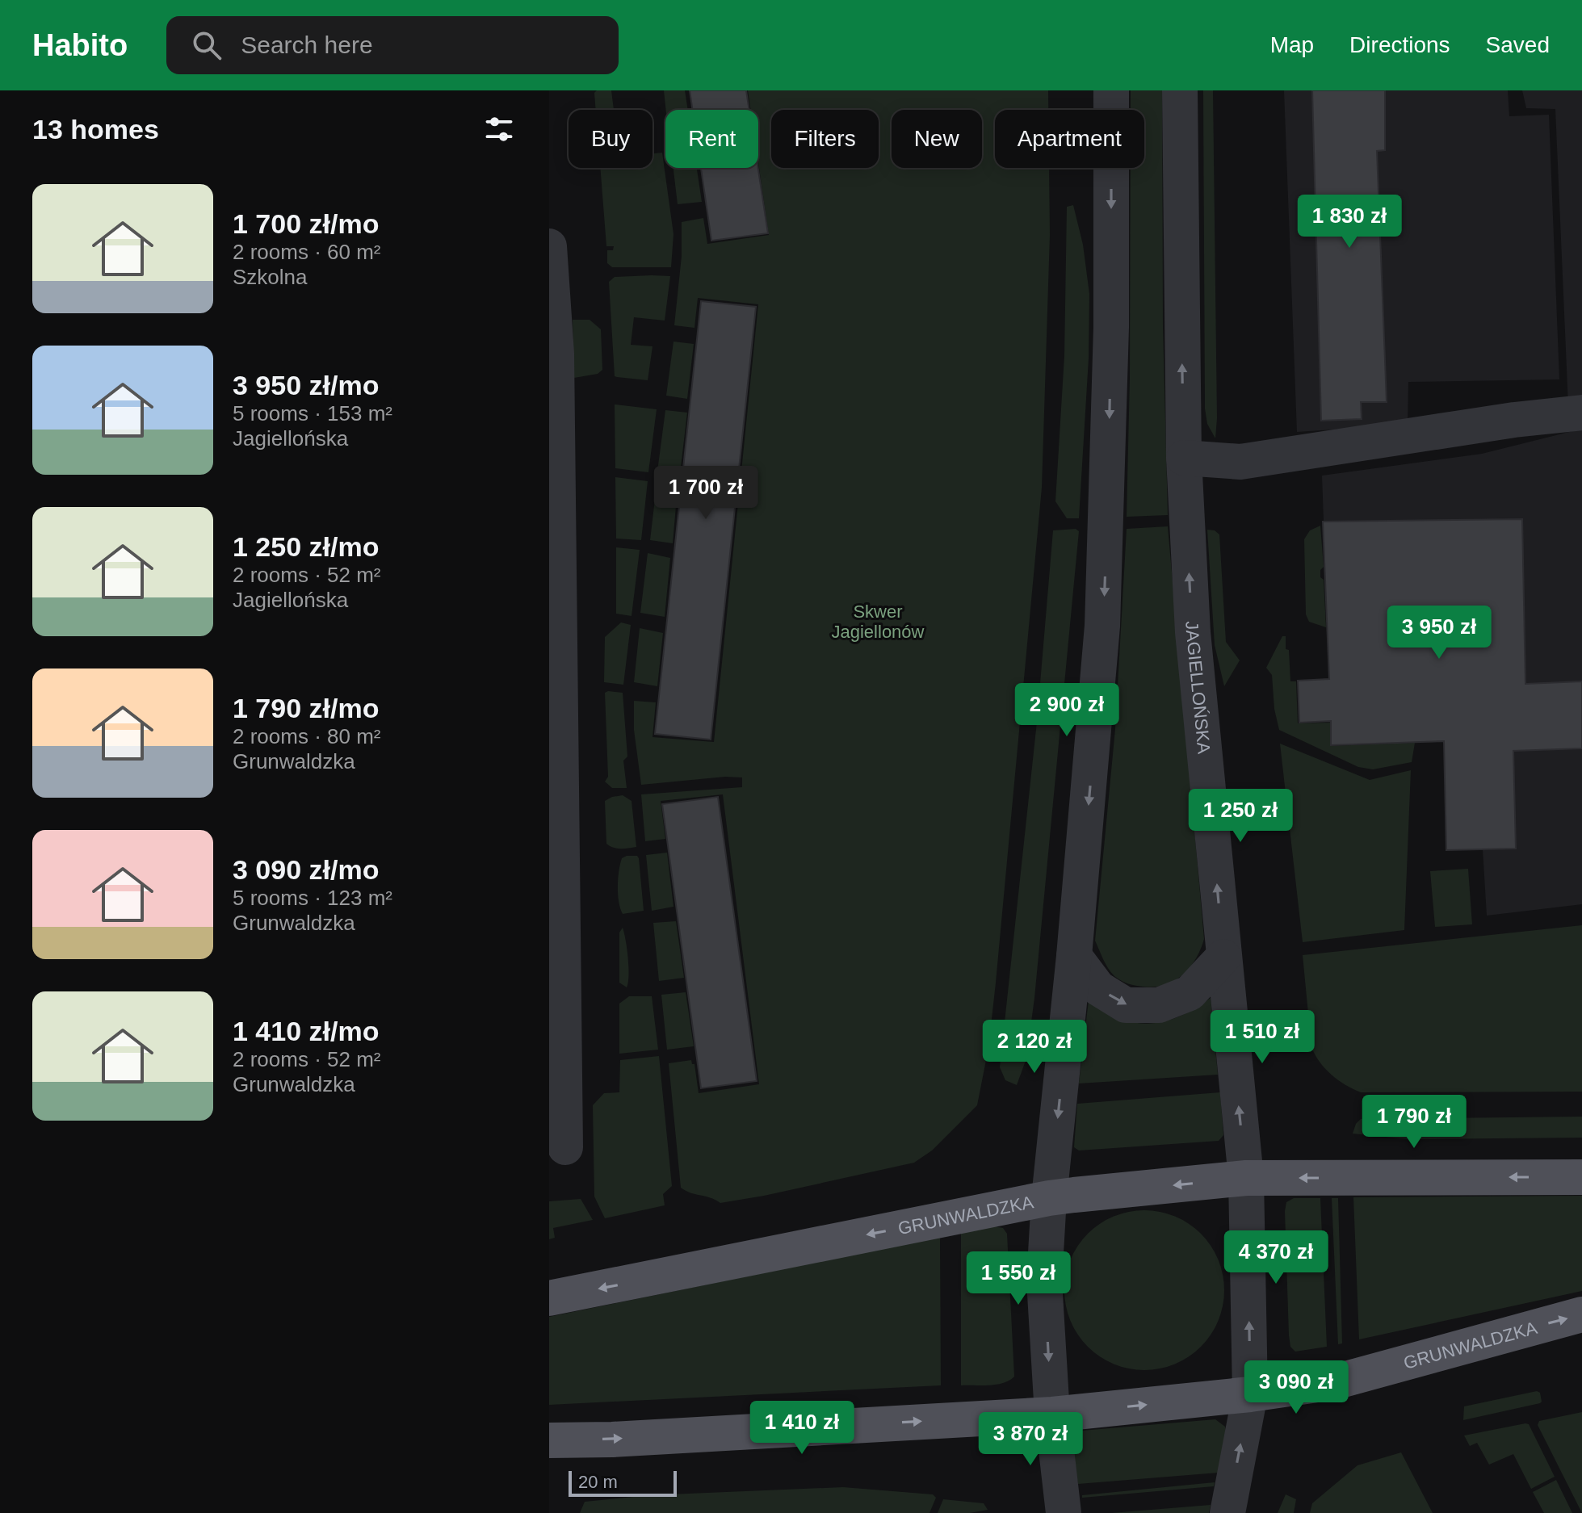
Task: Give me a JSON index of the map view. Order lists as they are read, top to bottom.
{
  "streets": {
    "main road": ["GRUNWALDZKA"],
    "street": ["JAGIELLOŃSKA"]
  },
  "crossings": [
    ["JAGIELLOŃSKA", "GRUNWALDZKA"]
  ],
  "parks": ["Skwer Jagiellonów"],
  "scale_bar": "20 m",
  "page": {
    "header": "Habito",
    "search": "Search here",
    "nav": ["Map", "Directions", "Saved"],
    "heading": "13 homes",
    "chip": [
      "Buy",
      "Rent",
      "Filters",
      "New",
      "Apartment"
    ],
    "list": [
      {
        "name": "1 700 zł/mo",
        "note": "2 rooms · 60 m² · Szkolna"
      },
      {
        "name": "3 950 zł/mo",
        "note": "5 rooms · 153 m² · Jagiellońska"
      },
      {
        "name": "1 250 zł/mo",
        "note": "2 rooms · 52 m² · Jagiellońska"
      },
      {
        "name": "1 790 zł/mo",
        "note": "2 rooms · 80 m² · Grunwaldzka"
      },
      {
        "name": "3 090 zł/mo",
        "note": "5 rooms · 123 m² · Grunwaldzka"
      },
      {
        "name": "1 410 zł/mo",
        "note": "2 rooms · 52 m² · Grunwaldzka"
      }
    ],
    "price": [
      "1 830 zł",
      "1 700 zł",
      "3 950 zł",
      "2 900 zł",
      "1 250 zł",
      "1 510 zł",
      "2 120 zł",
      "1 790 zł",
      "4 370 zł",
      "1 550 zł",
      "3 090 zł",
      "1 410 zł",
      "3 870 zł"
    ],
    "scale": "20 m"
  }
}
